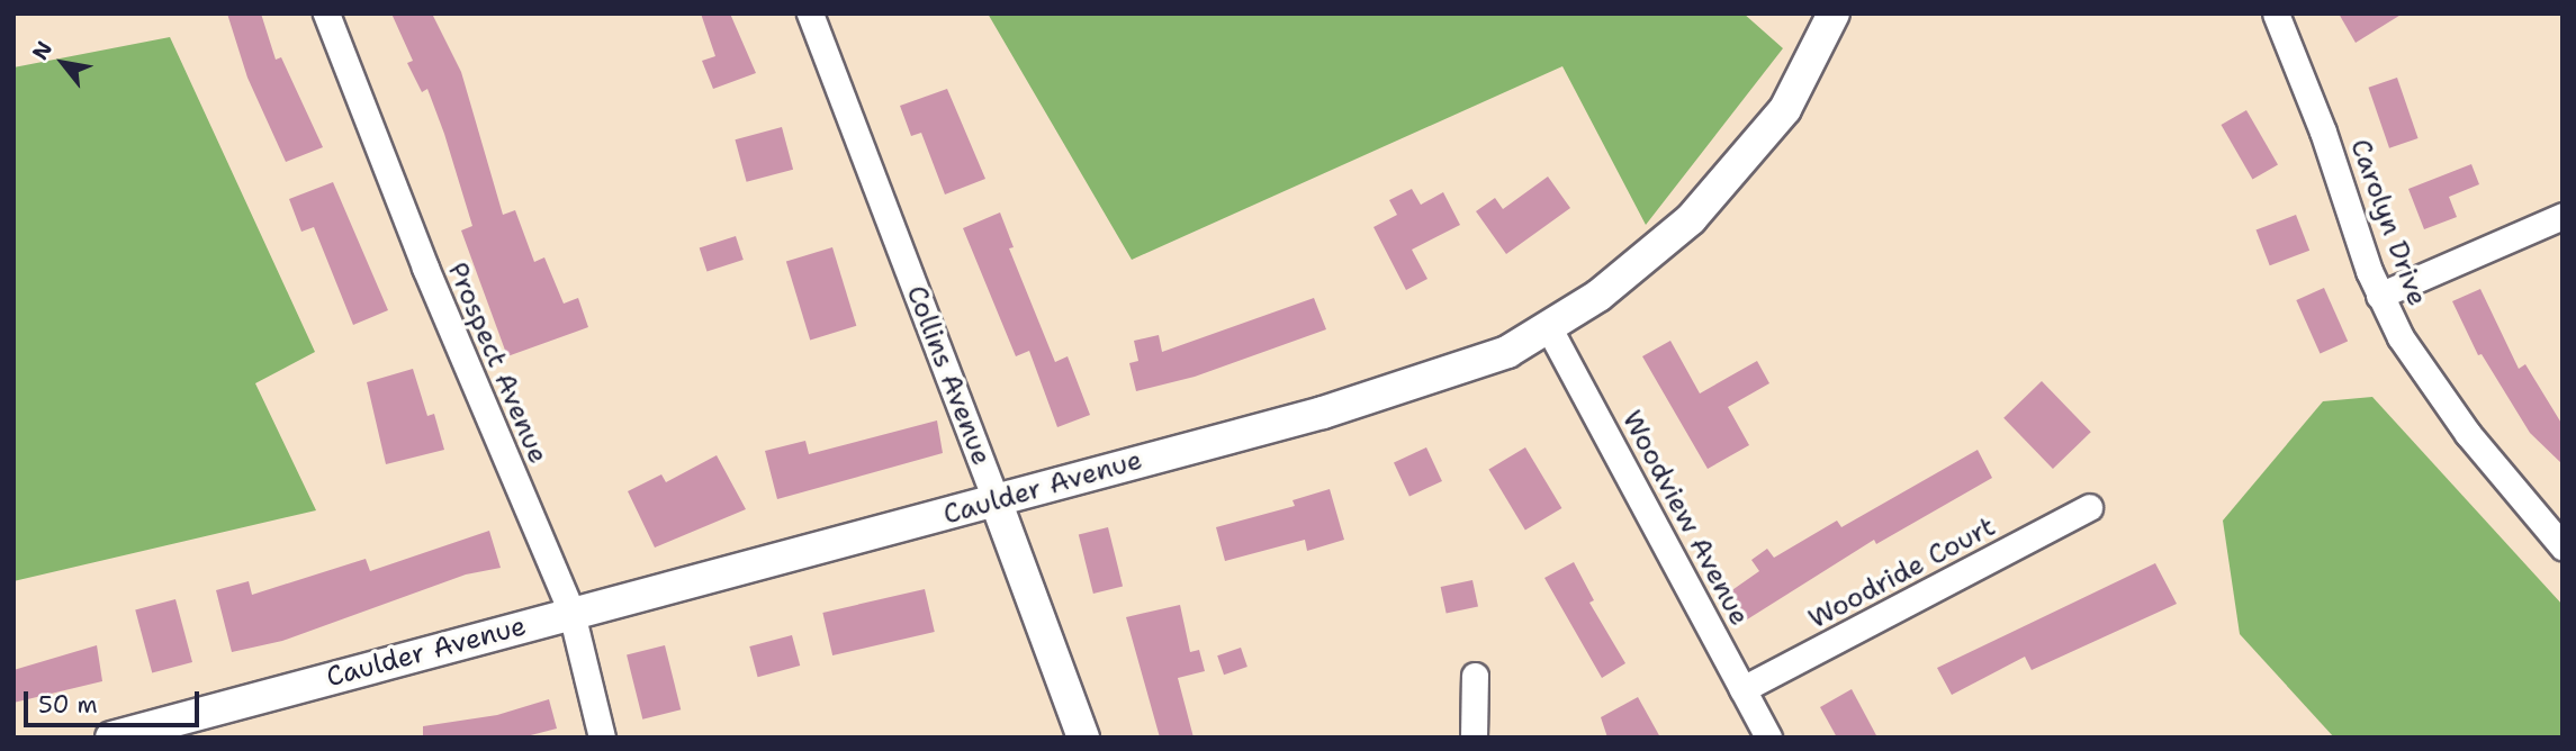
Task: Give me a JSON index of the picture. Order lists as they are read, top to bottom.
{
  "streets": {
    "street": [
      "Carolyn Drive",
      "Prospect Avenue",
      "Collins Avenue",
      "Caulder Avenue",
      "Woodview Avenue",
      "Woodride Court"
    ]
  },
  "crossings": [
    ["Prospect Avenue", "Caulder Avenue"],
    ["Collins Avenue", "Caulder Avenue"],
    ["Caulder Avenue", "Woodview Avenue"],
    ["Woodview Avenue", "Woodride Court"]
  ],
  "scale_bar": "50 m",
  "north": "top left"
}
